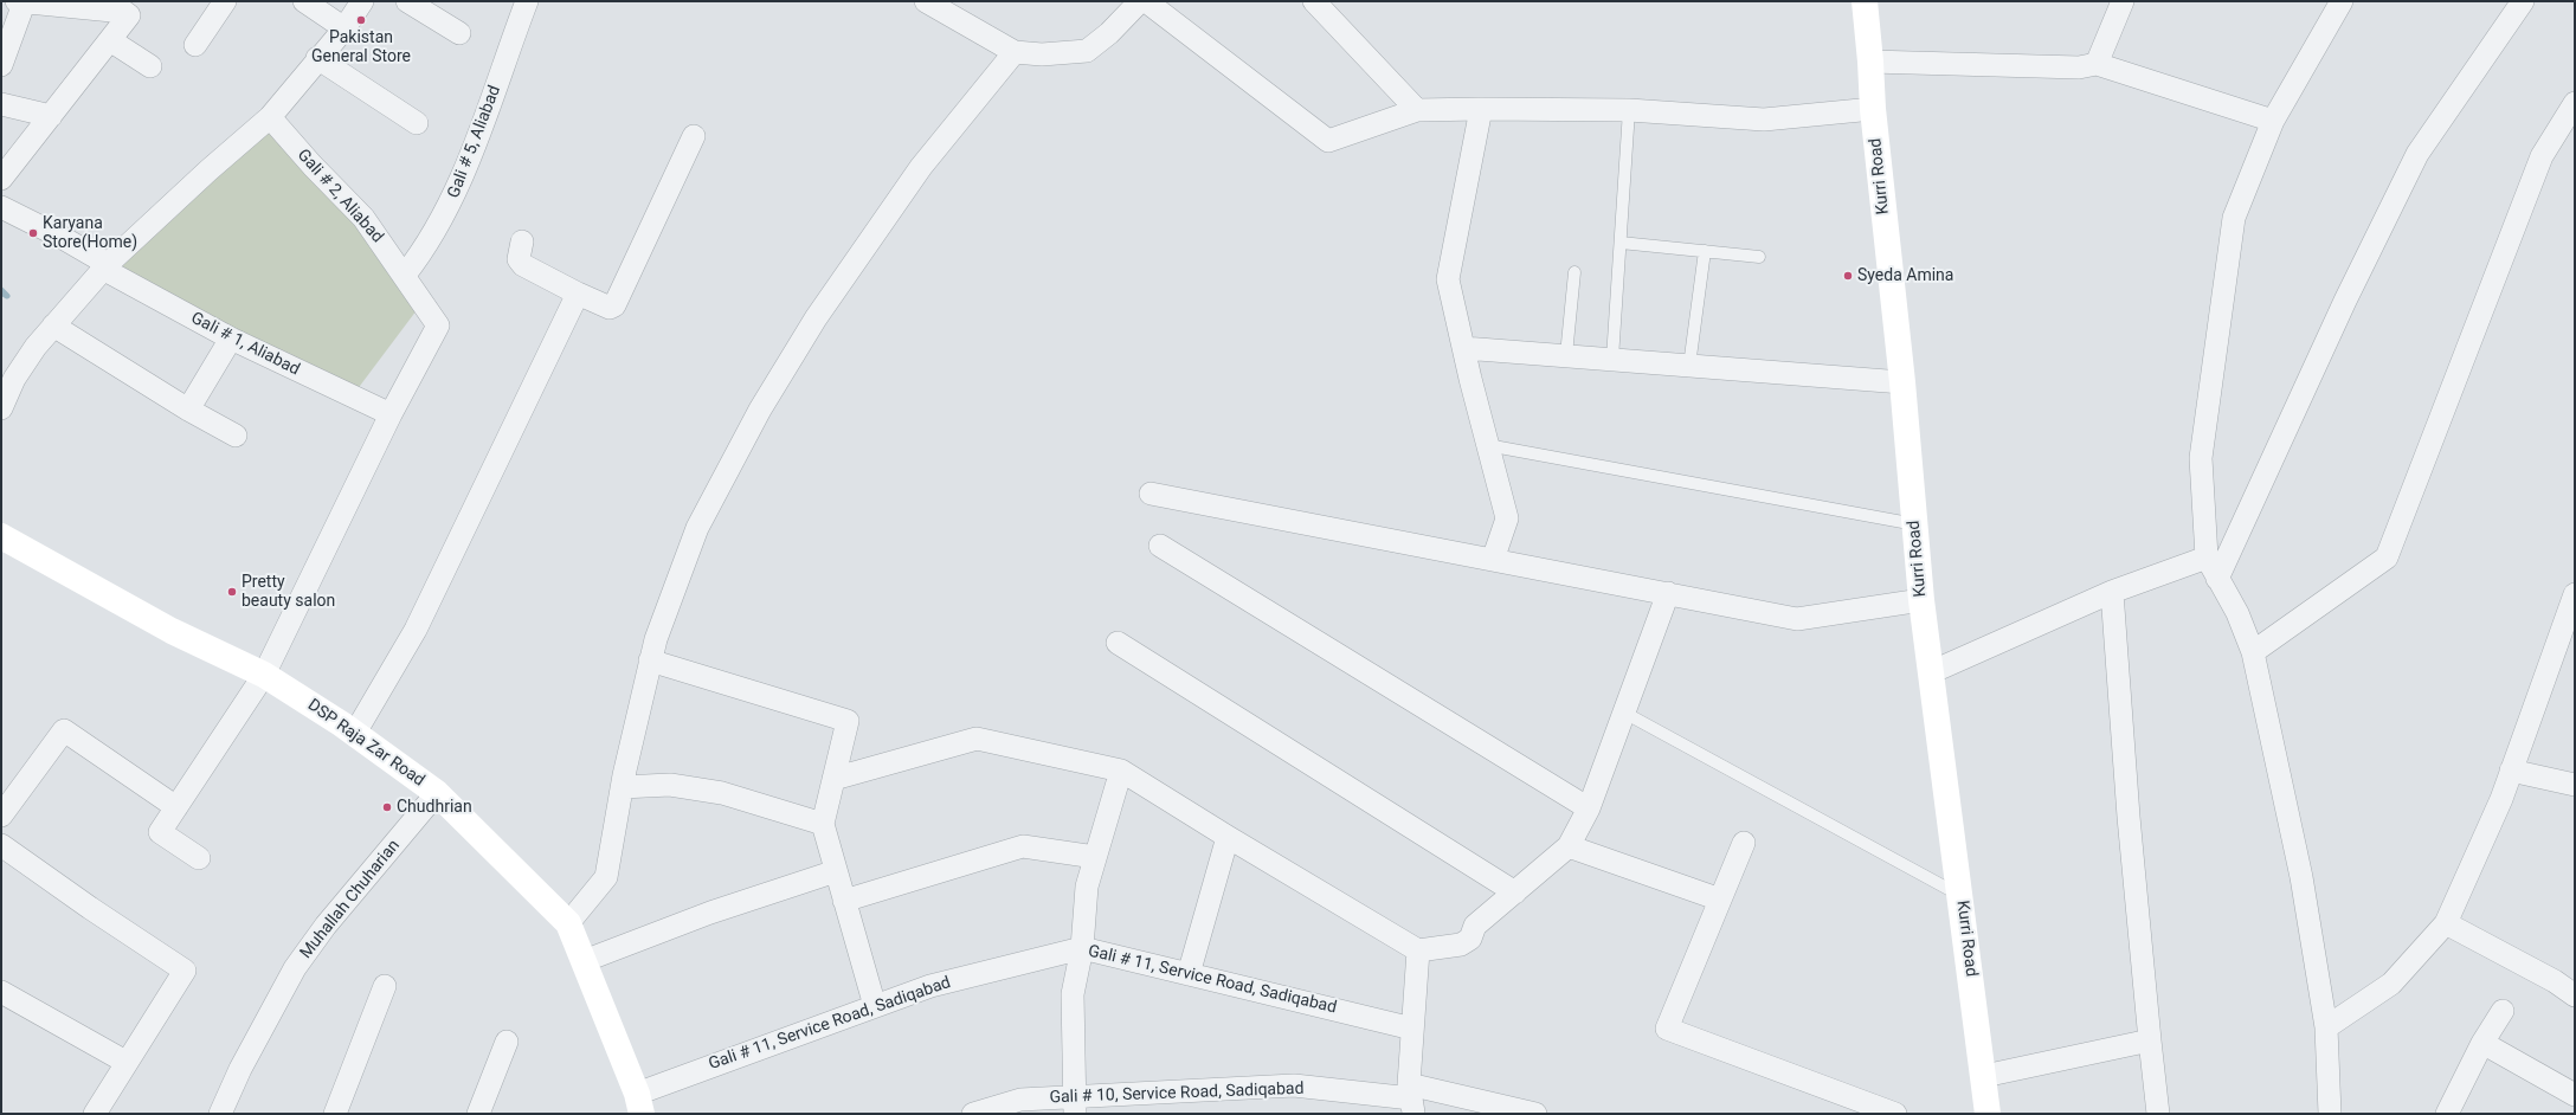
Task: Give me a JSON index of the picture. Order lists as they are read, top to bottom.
{
  "streets": {
    "main road": ["Kurri Road", "DSP Raja Zar Road"],
    "street": [
      "Gali # 5, Aliabad",
      "Gali # 2, Aliabad",
      "Gali # 1, Aliabad",
      "Muhallah Chuharian",
      "Gali # 11, Service Road, Sadiqabad",
      "Gali # 10, Service Road, Sadiqabad"
    ]
  },
  "crossings": [
    ["Gali # 5, Aliabad", "Gali # 2, Aliabad"],
    ["Gali # 2, Aliabad", "Gali # 1, Aliabad"],
    ["DSP Raja Zar Road", "Muhallah Chuharian"],
    ["DSP Raja Zar Road", "Gali # 11, Service Road, Sadiqabad"]
  ],
  "places": [
    "Pakistan General Store",
    "Karyana Store(Home)",
    "Syeda Amina",
    "Pretty beauty salon",
    "Chudhrian"
  ]
}
